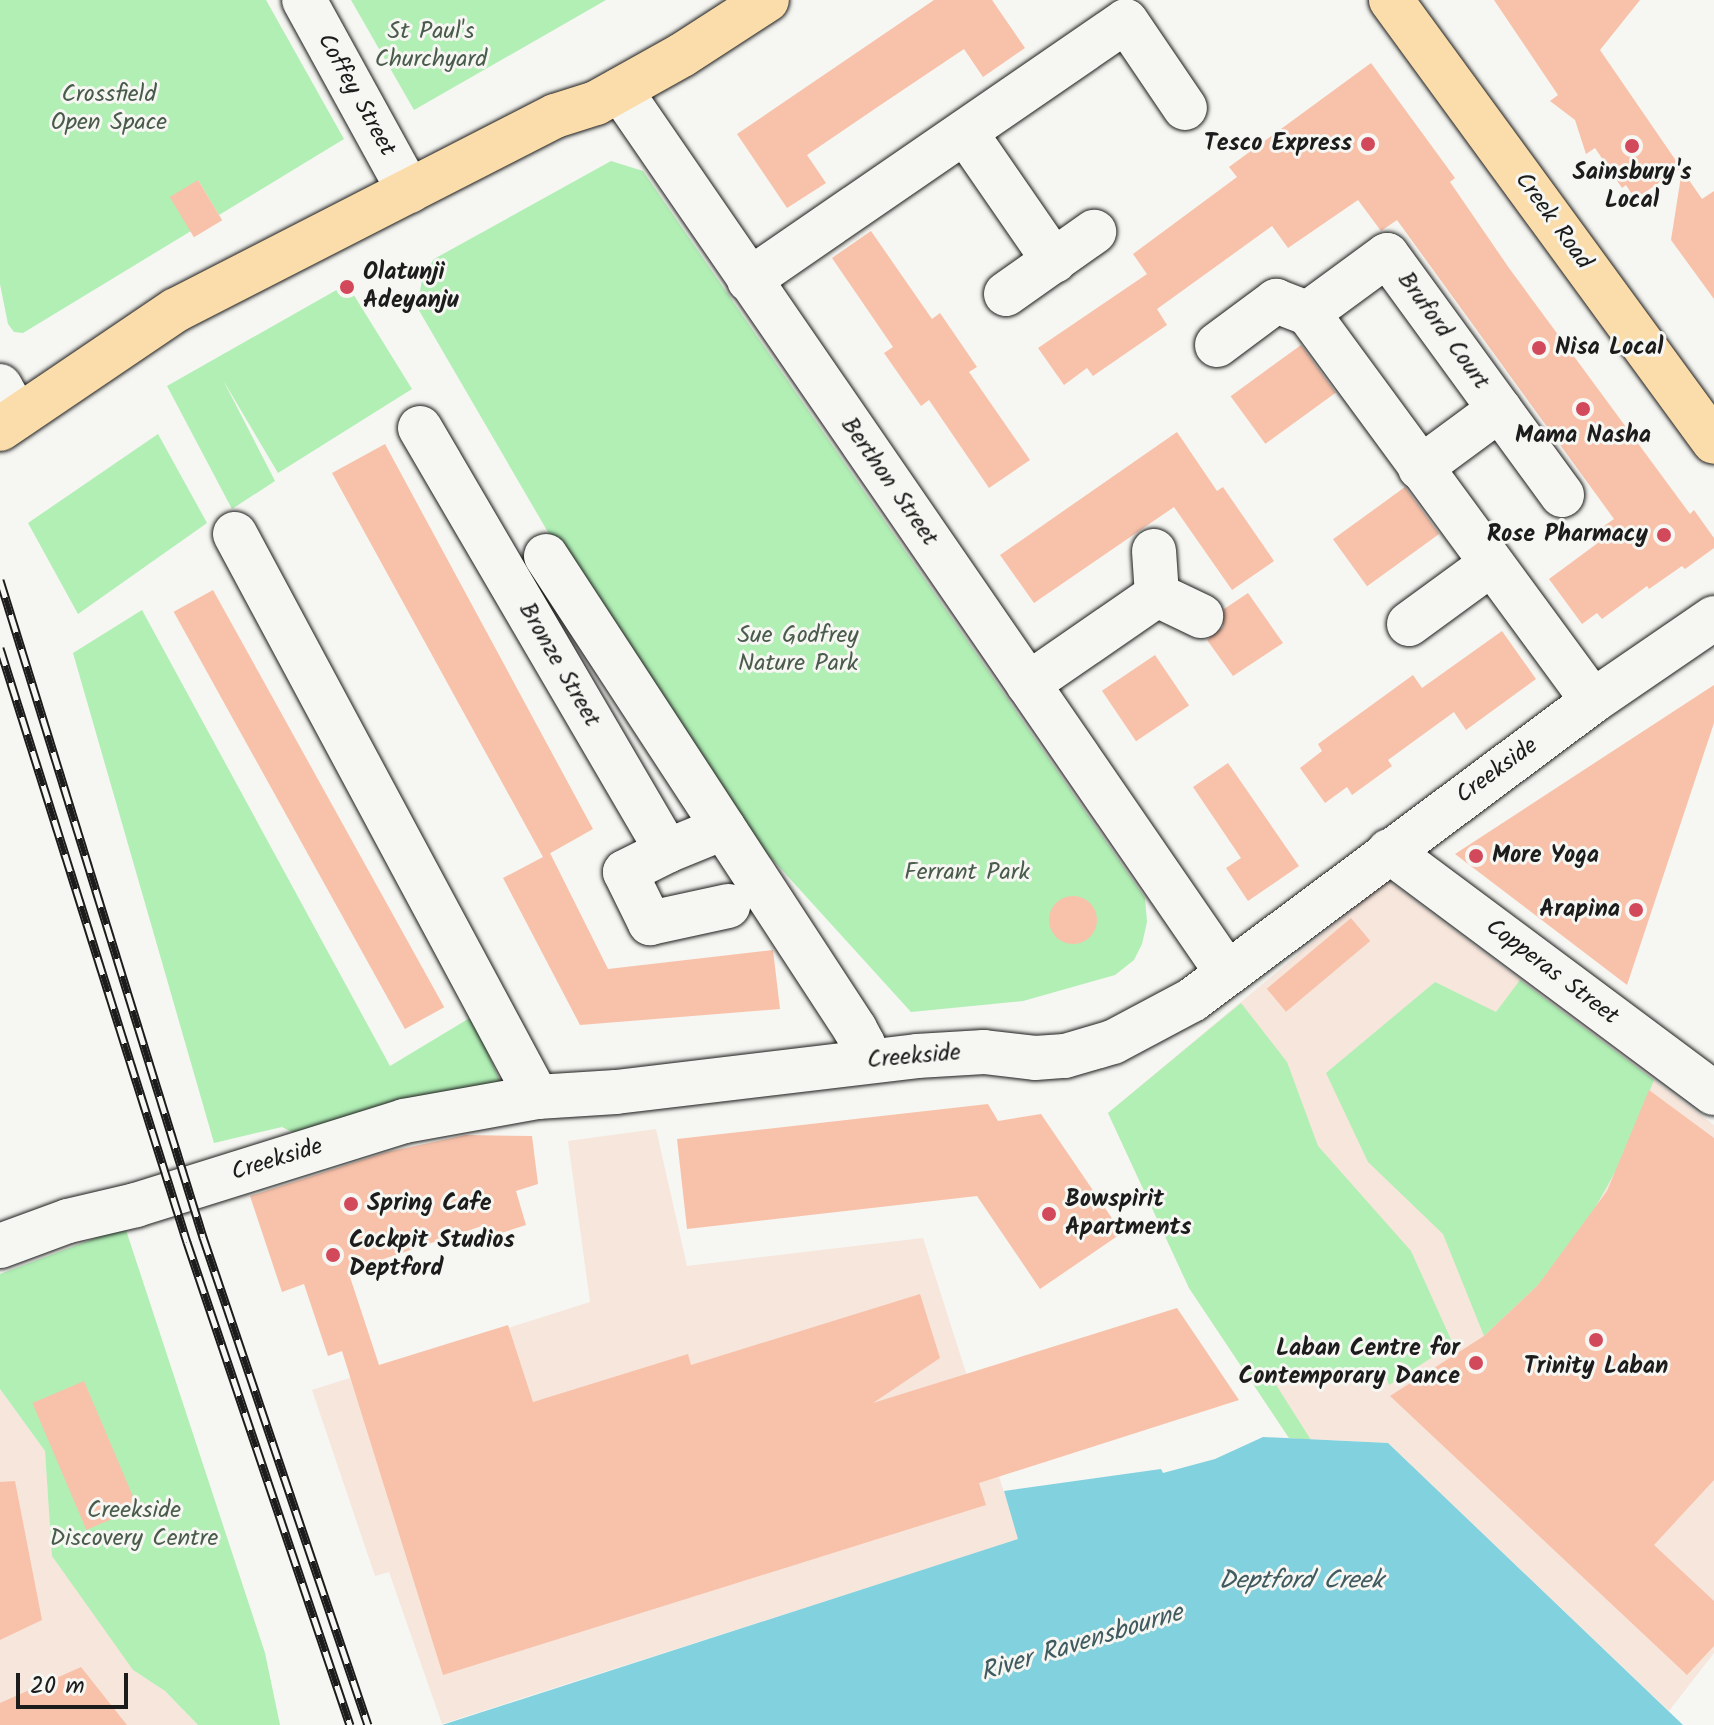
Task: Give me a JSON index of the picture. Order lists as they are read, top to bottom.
{
  "streets": {
    "main road": ["Creek Road"],
    "street": [
      "Coffey Street",
      "Bruford Court",
      "Berthon Street",
      "Bronze Street",
      "Creekside",
      "Copperas Street"
    ]
  },
  "crossings": [
    ["Berthon Street", "Creekside"],
    ["Bronze Street", "Creekside"],
    ["Creekside", "Copperas Street"]
  ],
  "water": ["Deptford Creek", "River Ravensbourne"],
  "parks": [
    "St Paul's Churchyard",
    "Crossfield Open Space",
    "Sue Godfrey Nature Park",
    "Ferrant Park",
    "Creekside Discovery Centre"
  ],
  "places": [
    "Tesco Express",
    "Sainsbury's Local",
    "Olatunji Adeyanju",
    "Nisa Local",
    "Mama Nasha",
    "Rose Pharmacy",
    "More Yoga",
    "Arapina",
    "Spring Cafe",
    "Bowspirit Apartments",
    "Cockpit Studios Deptford",
    "Trinity Laban",
    "Laban Centre for Contemporary Dance"
  ],
  "scale_bar": "20 m"
}
